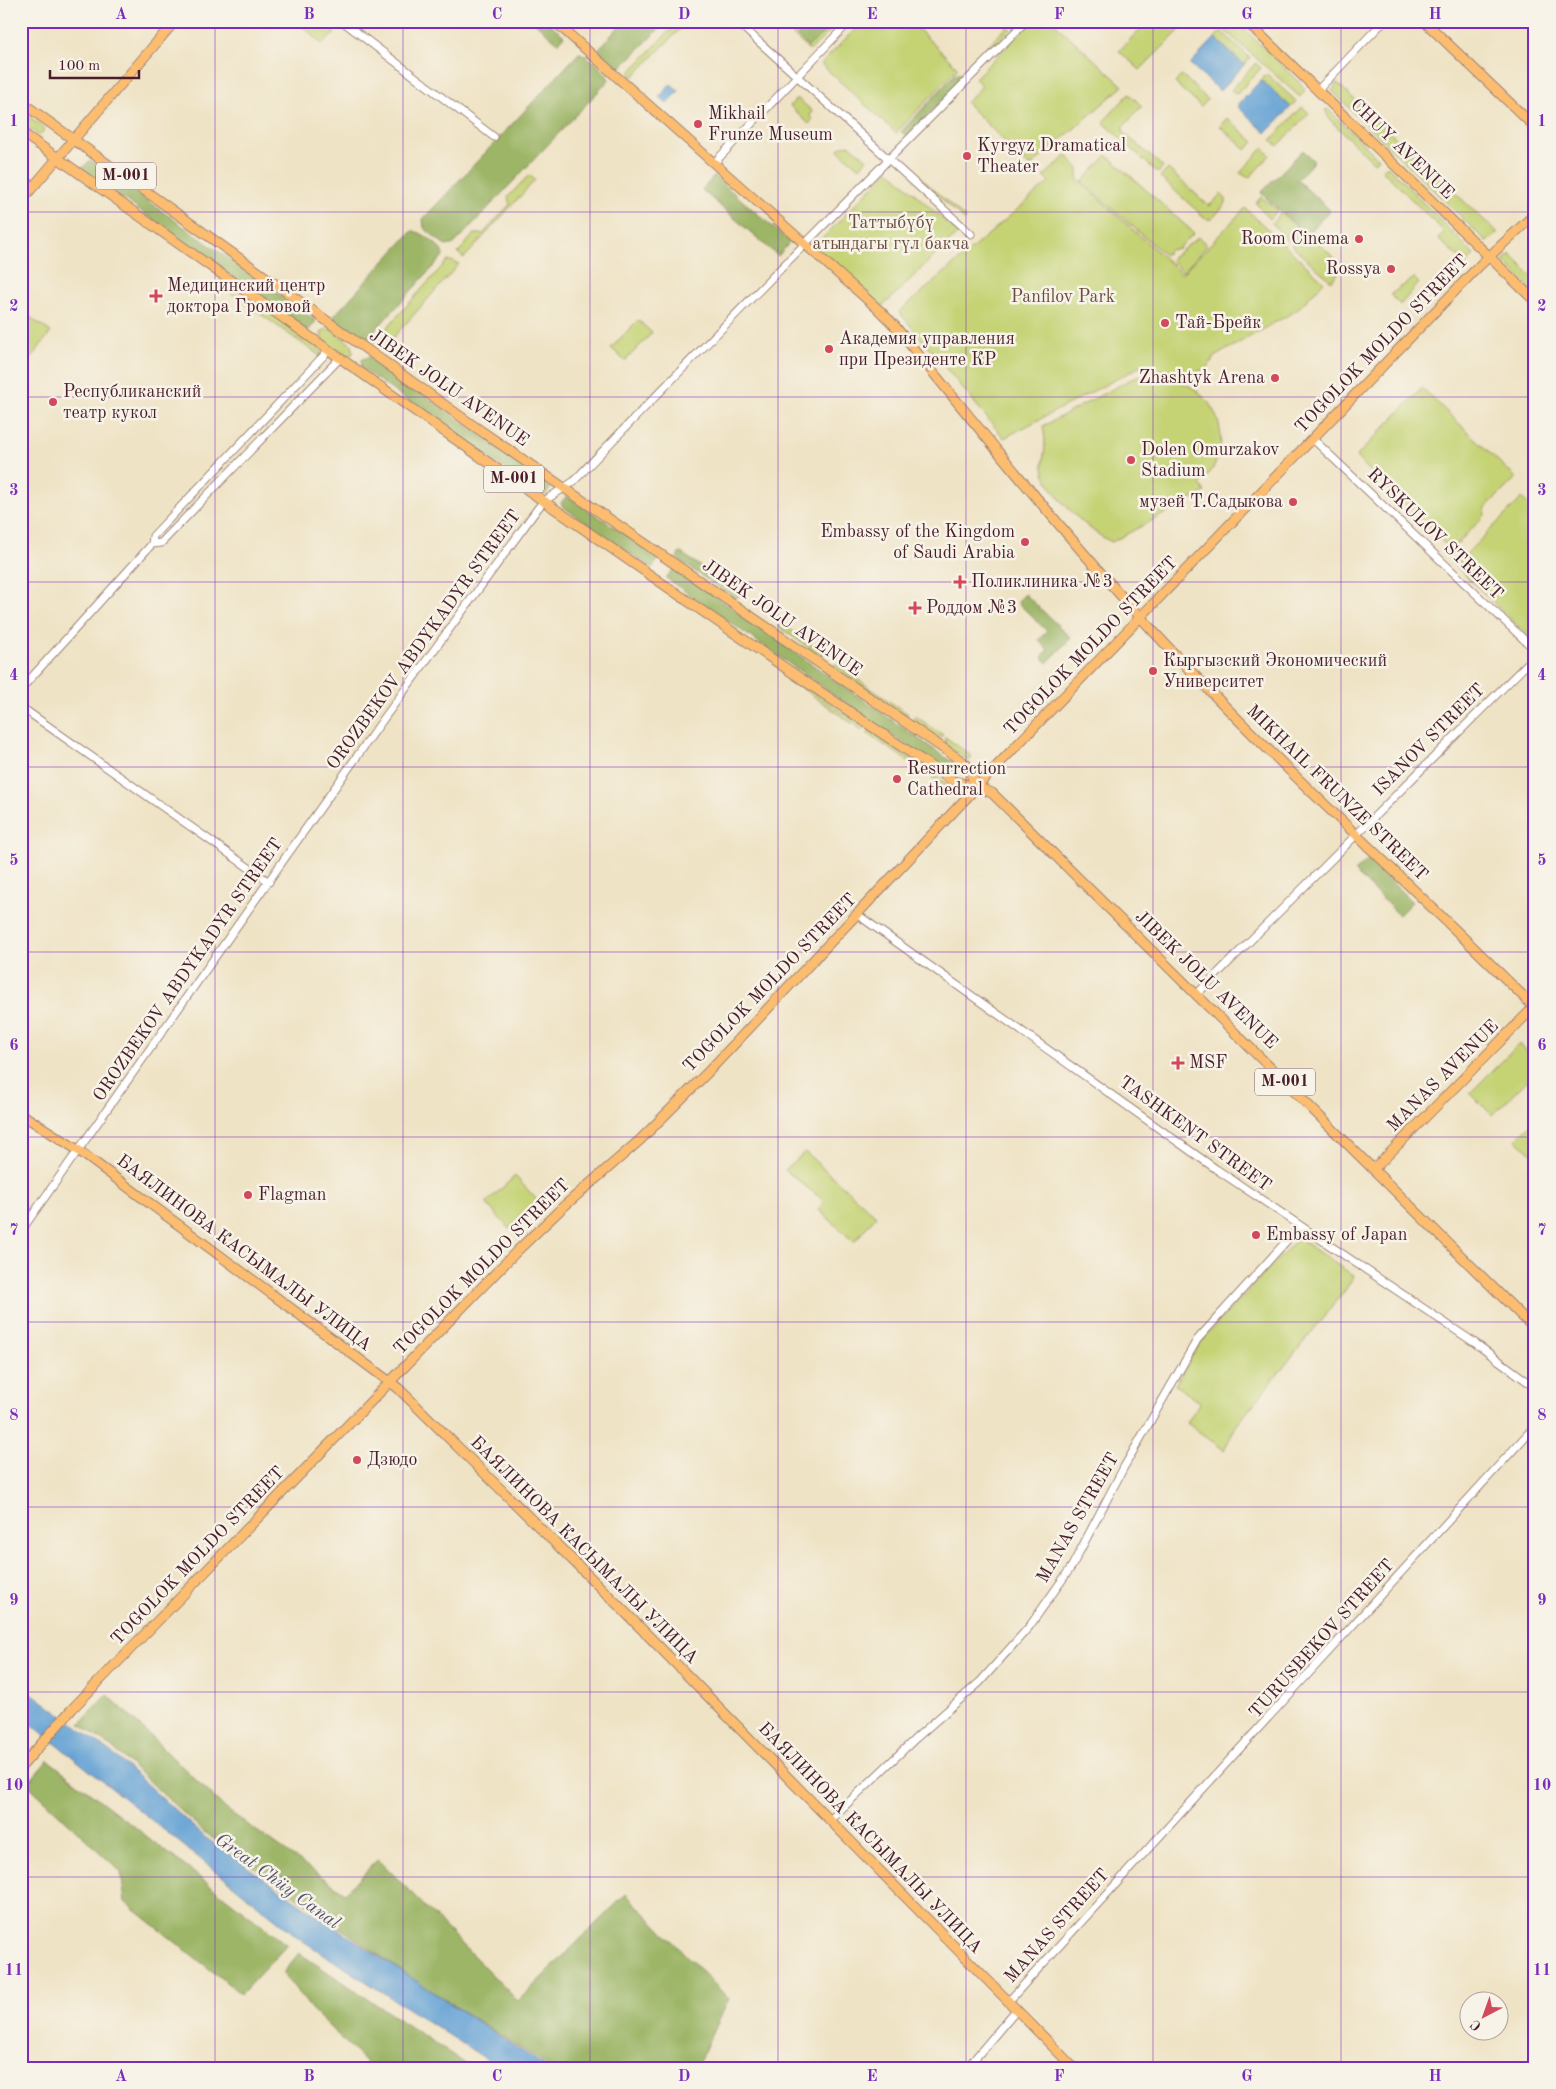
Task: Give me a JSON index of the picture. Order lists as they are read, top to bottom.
{
  "streets": {
    "main road": [
      "CHUY AVENUE",
      "М-001",
      "TOGOLOK MOLDO STREET",
      "JIBEK JOLU AVENUE",
      "MIKHAIL FRUNZE STREET",
      "MANAS AVENUE",
      "БАЯЛИНОВА КАСЫМАЛЫ УЛИЦА"
    ],
    "street": [
      "RYSKULOV STREET",
      "OROZBEKOV ABDYKADYR STREET",
      "ISANOV STREET",
      "TASHKENT STREET",
      "MANAS STREET",
      "TURUSBEKOV STREET"
    ]
  },
  "crossings": [
    ["CHUY AVENUE", "TOGOLOK MOLDO STREET"],
    ["TOGOLOK MOLDO STREET", "JIBEK JOLU AVENUE"],
    ["TOGOLOK MOLDO STREET", "RYSKULOV STREET"],
    ["TOGOLOK MOLDO STREET", "MIKHAIL FRUNZE STREET"],
    ["TOGOLOK MOLDO STREET", "TASHKENT STREET"],
    ["TOGOLOK MOLDO STREET", "БАЯЛИНОВА КАСЫМАЛЫ УЛИЦА"],
    ["JIBEK JOLU AVENUE", "OROZBEKOV ABDYKADYR STREET"],
    ["JIBEK JOLU AVENUE", "ISANOV STREET"],
    ["JIBEK JOLU AVENUE", "MANAS AVENUE"],
    ["OROZBEKOV ABDYKADYR STREET", "MIKHAIL FRUNZE STREET"],
    ["OROZBEKOV ABDYKADYR STREET", "БАЯЛИНОВА КАСЫМАЛЫ УЛИЦА"],
    ["ISANOV STREET", "MIKHAIL FRUNZE STREET"],
    ["MIKHAIL FRUNZE STREET", "MANAS AVENUE"],
    ["TASHKENT STREET", "MANAS STREET"],
    ["БАЯЛИНОВА КАСЫМАЛЫ УЛИЦА", "MANAS STREET"],
    ["MANAS STREET", "TURUSBEKOV STREET"]
  ],
  "water": ["Great Chüy Canal"],
  "parks": ["Таттыбүбү атындагы гүл бакча", "Panfilov Park"],
  "places": {
    "other": [
      "Mikhail Frunze Museum",
      "Kyrgyz Dramatical Theater",
      "Room Cinema",
      "Rossya",
      "Тай-Брейк",
      "Академия управления при Президенте КР",
      "Zhashtyk Arena",
      "Республиканский театр кукол",
      "Dolen Omurzakov Stadium",
      "музей Т.Садыкова",
      "Embassy of the Kingdom of Saudi Arabia",
      "Кыргызский Экономический Университет",
      "Resurrection Cathedral",
      "Flagman",
      "Embassy of Japan",
      "Дзюдо"
    ],
    "health": [
      "Медицинский центр доктора Громовой",
      "Поликлиника №3",
      "Роддом №3",
      "MSF"
    ]
  },
  "scale_bar": "100 m",
  "north": "bottom left",
  "grid": {
    "columns": [
      "A",
      "B",
      "C",
      "D",
      "E",
      "F",
      "G",
      "H"
    ],
    "rows": [
      "1",
      "2",
      "3",
      "4",
      "5",
      "6",
      "7",
      "8",
      "9",
      "10",
      "11"
    ]
  }
}
